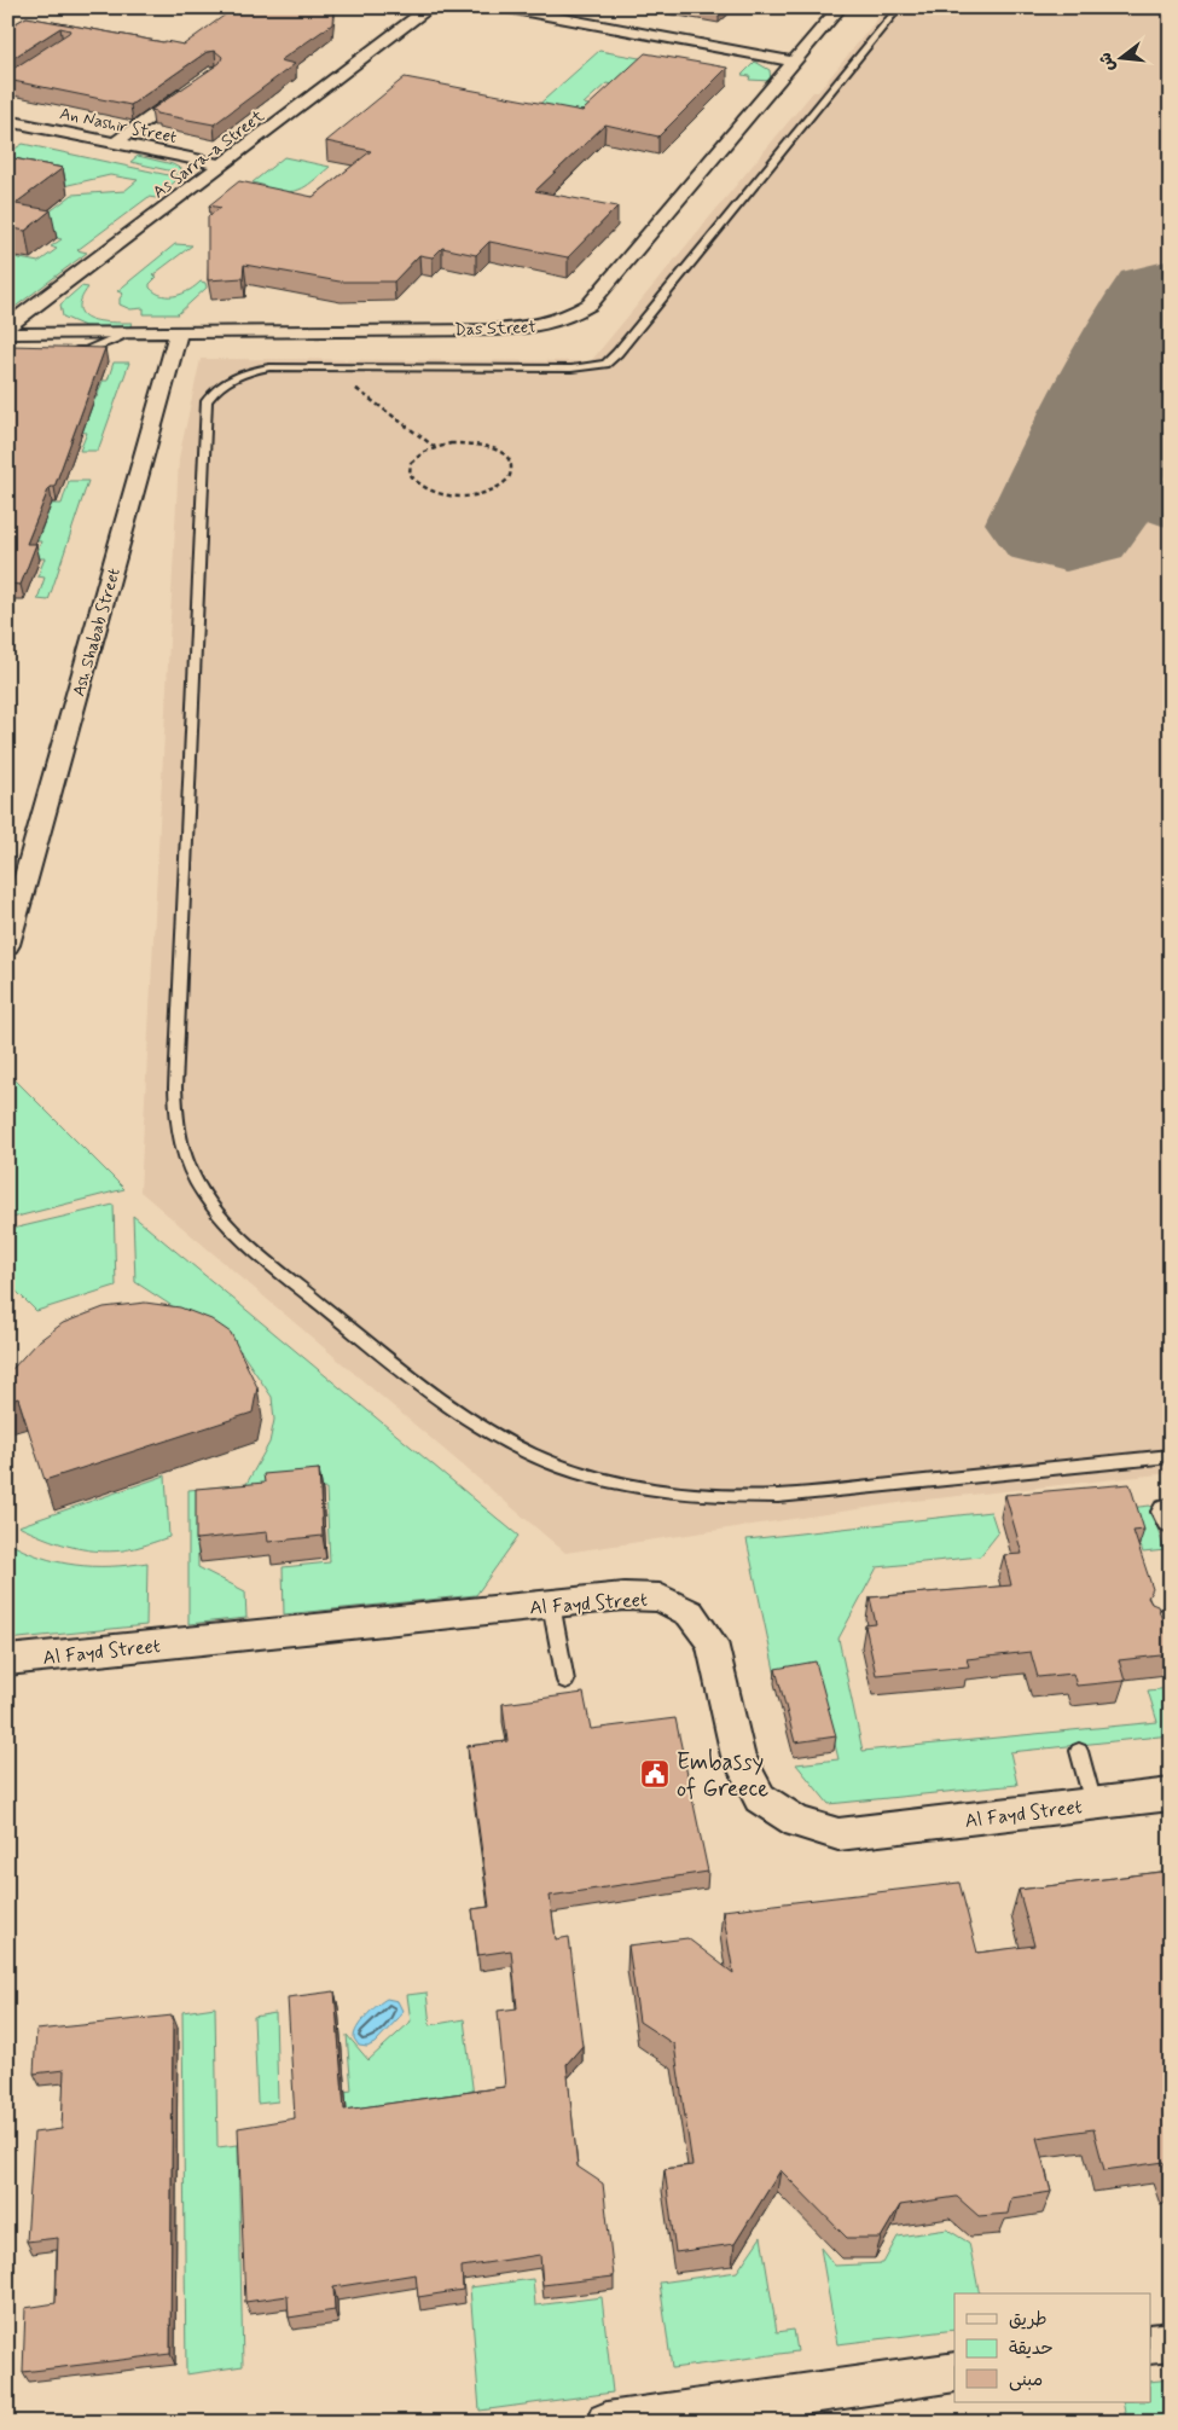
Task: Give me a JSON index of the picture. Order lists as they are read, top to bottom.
{
  "streets": {
    "street": [
      "An Nashir Street",
      "As Sarra-a Street",
      "Das Street",
      "Ash Shabab Street",
      "Al Fayd Street"
    ]
  },
  "crossings": [
    ["An Nashir Street", "As Sarra-a Street"],
    ["Das Street", "Ash Shabab Street"]
  ],
  "places": {
    "public building": ["Embassy of Greece"]
  },
  "legend": ["طريق", "حديقة", "مبنى"],
  "north": "left"
}
